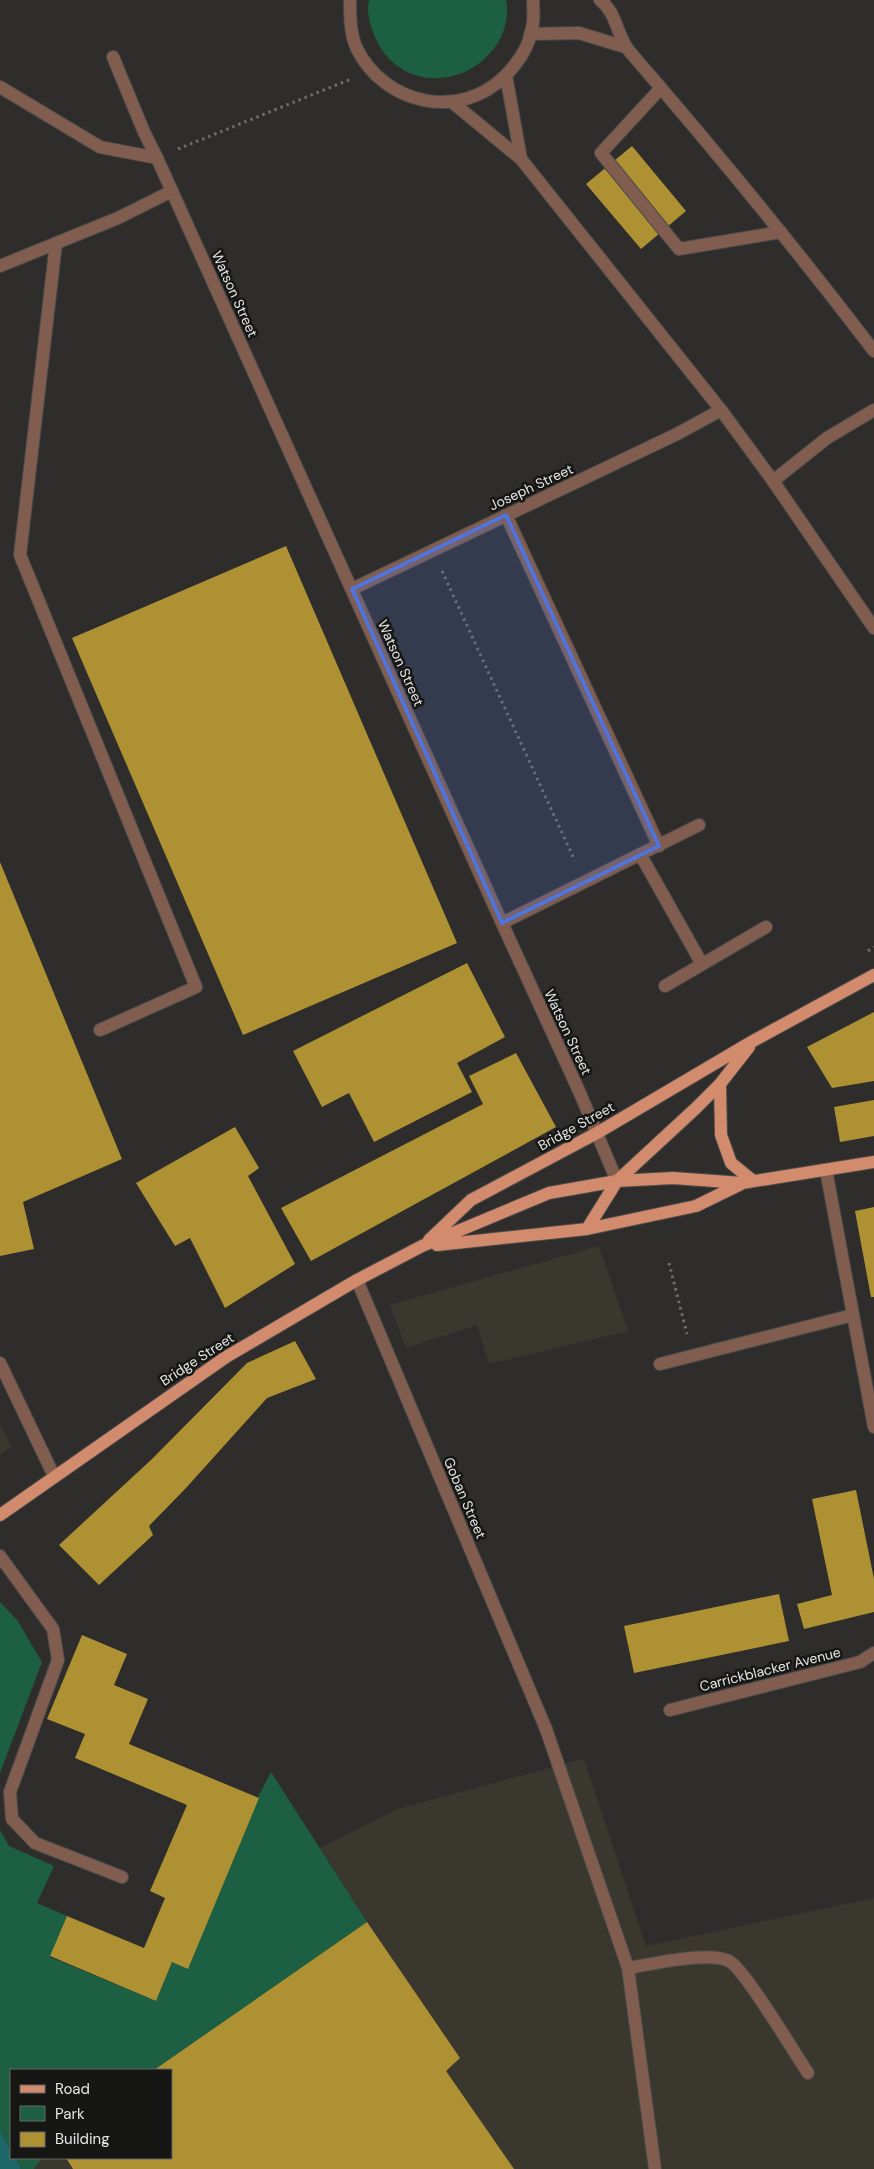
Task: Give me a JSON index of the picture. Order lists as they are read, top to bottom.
{
  "streets": {
    "main road": ["Bridge Street"],
    "street": [
      "Watson Street",
      "Joseph Street",
      "Goban Street",
      "Carrickblacker Avenue"
    ]
  },
  "crossings": [
    ["Watson Street", "Joseph Street"],
    ["Watson Street", "Bridge Street"],
    ["Bridge Street", "Goban Street"]
  ],
  "legend": ["Road", "Park", "Building"]
}
